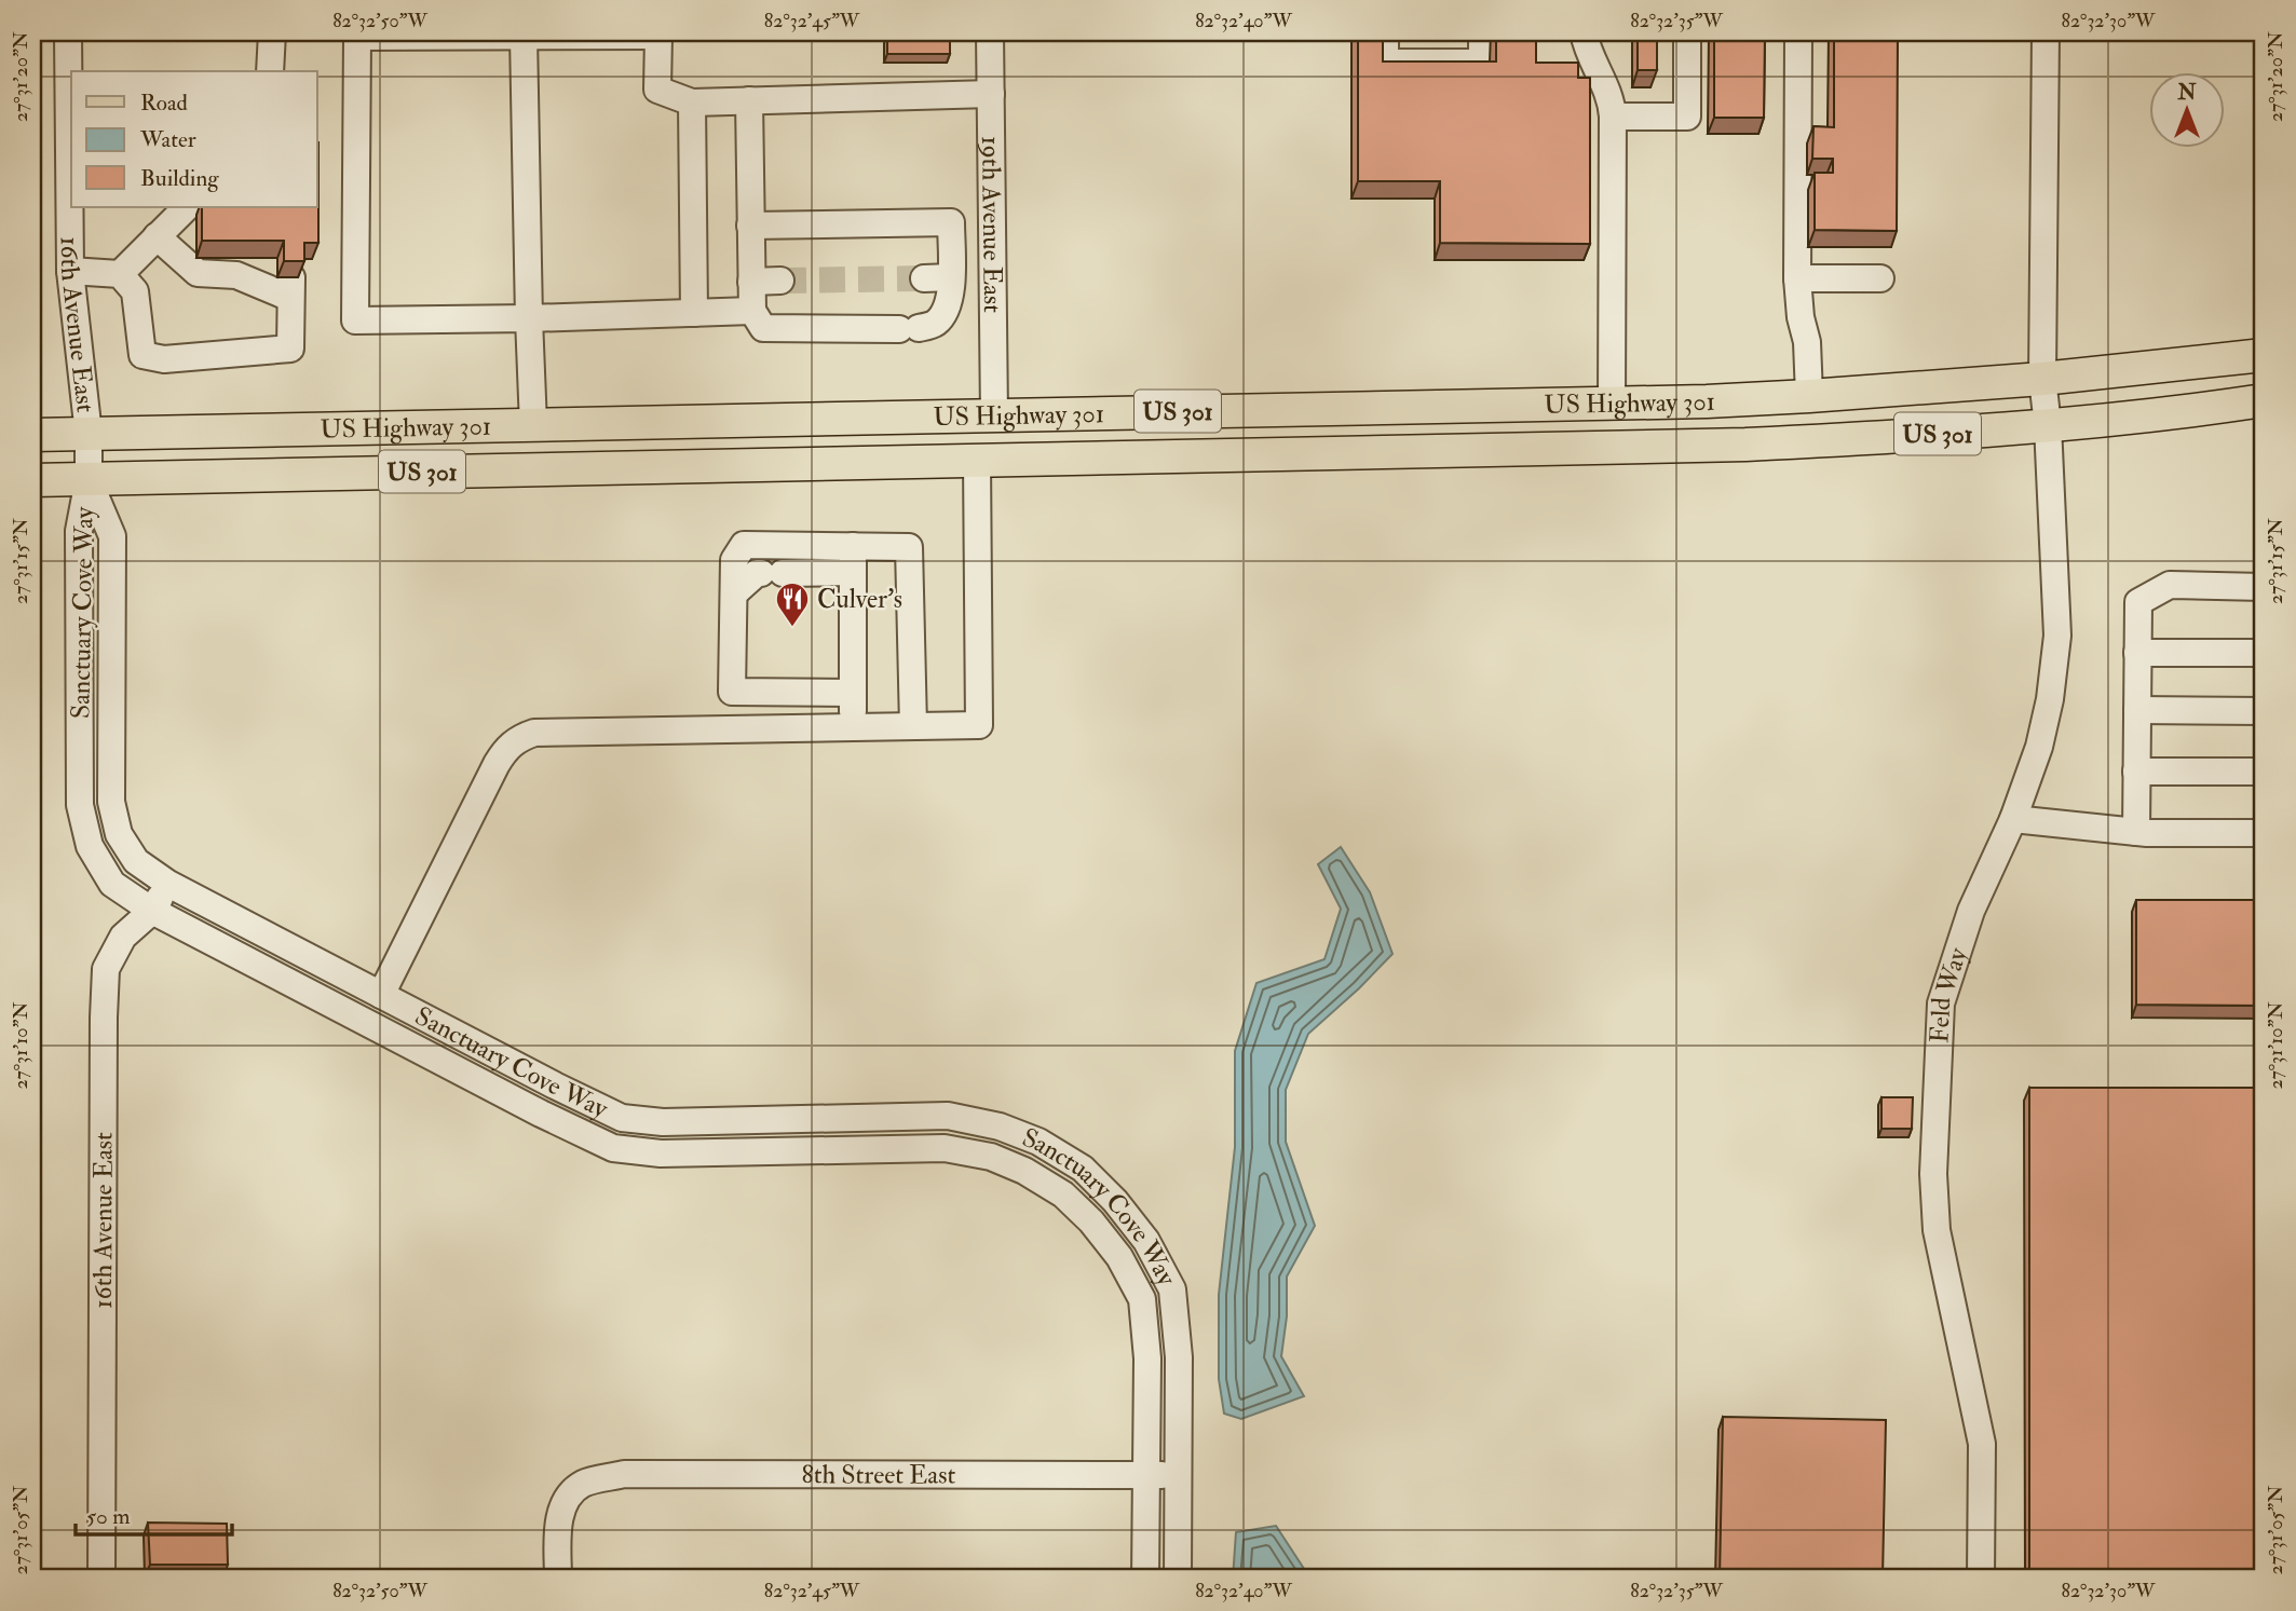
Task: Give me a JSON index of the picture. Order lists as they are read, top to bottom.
{
  "streets": {
    "main road": ["US Highway 301", "US 301"],
    "street": [
      "19th Avenue East",
      "16th Avenue East",
      "Sanctuary Cove Way",
      "Feld Way",
      "8th Street East"
    ]
  },
  "crossings": [
    ["19th Avenue East", "US Highway 301"],
    ["16th Avenue East", "US Highway 301"],
    ["16th Avenue East", "US 301"],
    ["16th Avenue East", "Sanctuary Cove Way"],
    ["US Highway 301", "US 301"],
    ["US Highway 301", "Feld Way"],
    ["US 301", "Sanctuary Cove Way"],
    ["US 301", "Feld Way"],
    ["Sanctuary Cove Way", "8th Street East"]
  ],
  "places": {
    "restaurant": ["Culver's"]
  },
  "legend": ["Road", "Water", "Building"],
  "scale_bar": "50 m",
  "north": "top",
  "coordinates": [
    "82°32'50\"W",
    "82°32'45\"W",
    "82°32'40\"W",
    "82°32'35\"W",
    "82°32'30\"W",
    "27°31'20\"N",
    "27°31'15\"N",
    "27°31'10\"N",
    "27°31'05\"N"
  ]
}
